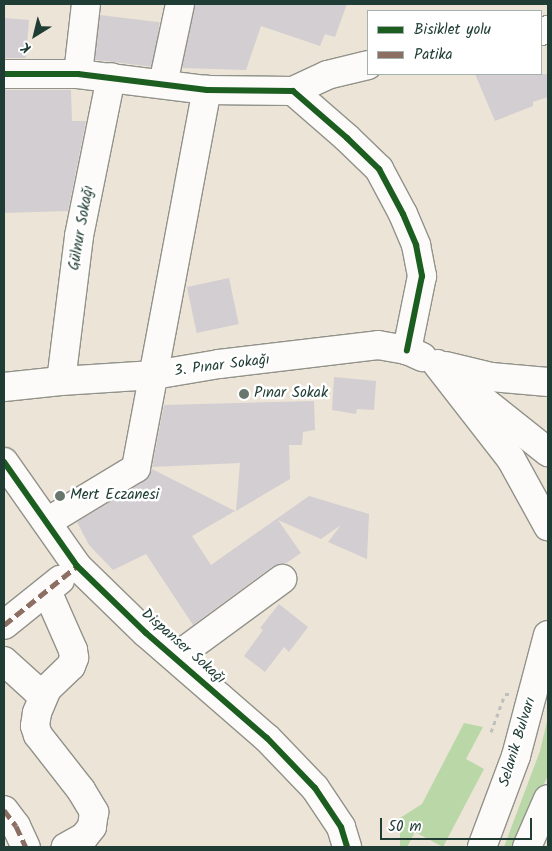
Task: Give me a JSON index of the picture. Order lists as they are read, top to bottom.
{
  "streets": {
    "street": [
      "Gülnur Sokağı",
      "3. Pınar Sokağı",
      "Dispanser Sokağı",
      "Selanik Bulvarı"
    ]
  },
  "crossings": [
    ["Gülnur Sokağı", "3. Pınar Sokağı"]
  ],
  "places": ["Pınar Sokak", "Mert Eczanesi"],
  "legend": ["Bisiklet yolu", "Patika"],
  "scale_bar": "50 m",
  "north": "bottom left"
}
